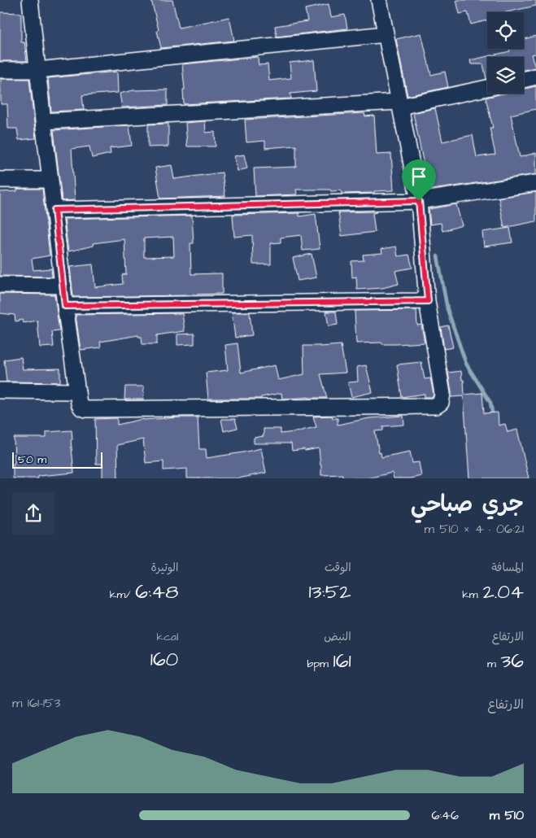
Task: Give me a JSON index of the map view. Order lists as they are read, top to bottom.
{
  "scale_bar": "50 m",
  "page": {
    "scale": "50 m",
    "heading": ["جري صباحي", "06:21 · 4 × 510 m"],
    "stats": [
      ["المسافة", "2.04 km"],
      ["الوقت", "13:52"],
      ["الوتيرة", "6:48 /km"],
      ["الارتفاع", "36 m"],
      ["النبض", "161 bpm"],
      ["kcal", "160"]
    ],
    "chart": ["الارتفاع", "153–161 m"],
    "list": [
      {
        "name": "510 m",
        "note": "6:46"
      }
    ]
  }
}
